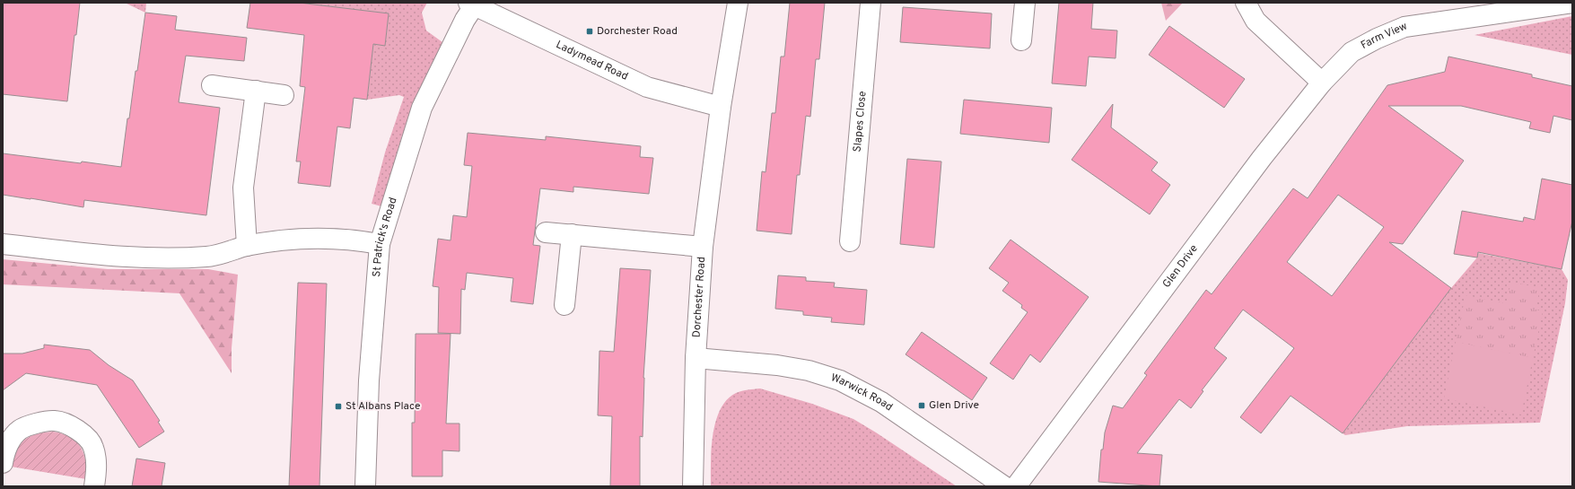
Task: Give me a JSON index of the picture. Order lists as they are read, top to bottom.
{
  "streets": {
    "street": [
      "Farm View",
      "Ladymead Road",
      "Slapes Close",
      "St Patrick's Road",
      "Glen Drive",
      "Dorchester Road",
      "Warwick Road"
    ]
  },
  "crossings": [
    ["Farm View", "Glen Drive"],
    ["Ladymead Road", "St Patrick's Road"],
    ["Ladymead Road", "Dorchester Road"],
    ["Dorchester Road", "Warwick Road"]
  ],
  "places": {
    "transit": ["Dorchester Road", "Glen Drive", "St Albans Place"]
  }
}
